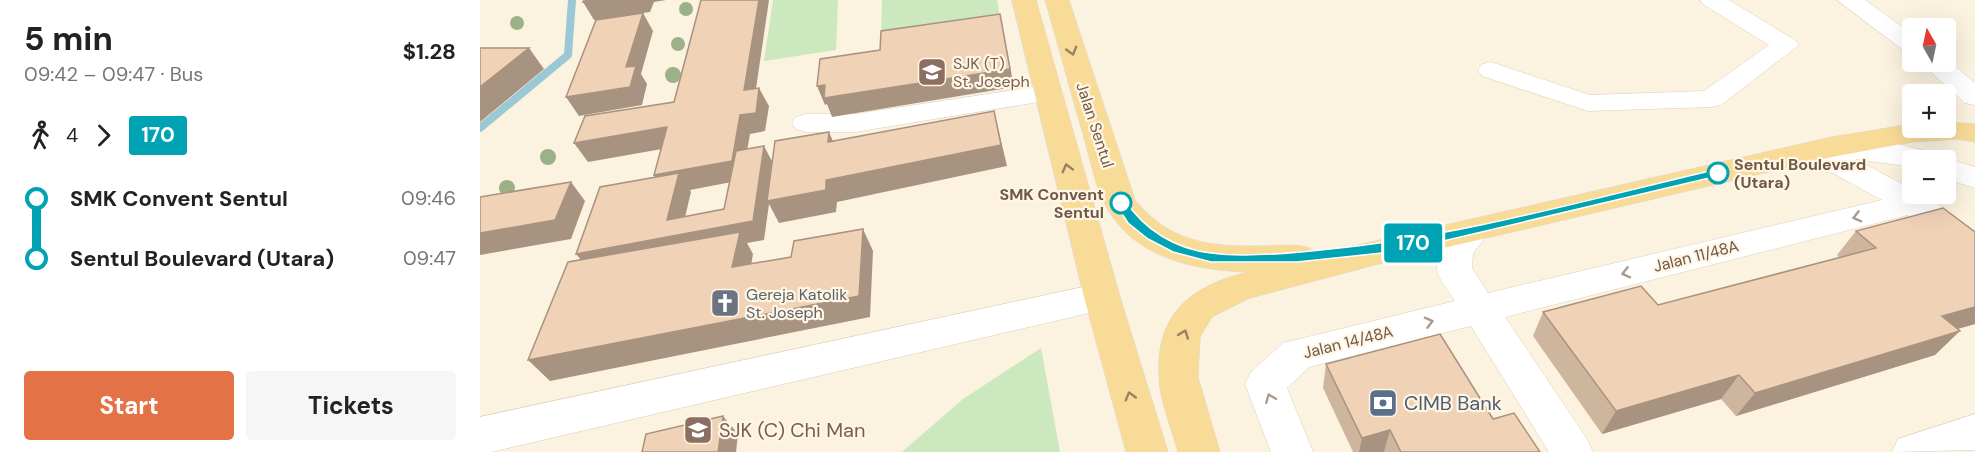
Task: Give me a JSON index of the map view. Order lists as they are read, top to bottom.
{
  "streets": {
    "main road": ["Jalan Sentul"],
    "street": ["Jalan 11/48A", "Jalan 14/48A"]
  },
  "crossings": [
    ["Jalan 11/48A", "Jalan 14/48A"]
  ],
  "one_way": ["Jalan Sentul", "Jalan 11/48A"],
  "places": {
    "school or university": ["SJK (T) St. Joseph", "SJK (C) Chi Man"],
    "other": ["Sentul Boulevard (Utara)", "SMK Convent Sentul"],
    "church": ["Gereja Katolik St. Joseph"],
    "bank": ["CIMB Bank"]
  },
  "lines": ["bus line 170"],
  "north": "top",
  "page": {
    "heading": ["5 min", "09:42 – 09:47 · Bus", "$1.28"],
    "on_map": "170",
    "map_buttons": ["+", "−"],
    "legs": ["4", "170"],
    "list": [
      {
        "name": "SMK Convent Sentul",
        "value": "09:46"
      },
      {
        "name": "Sentul Boulevard (Utara)",
        "value": "09:47"
      }
    ],
    "buttons": ["Start", "Tickets"]
  }
}
